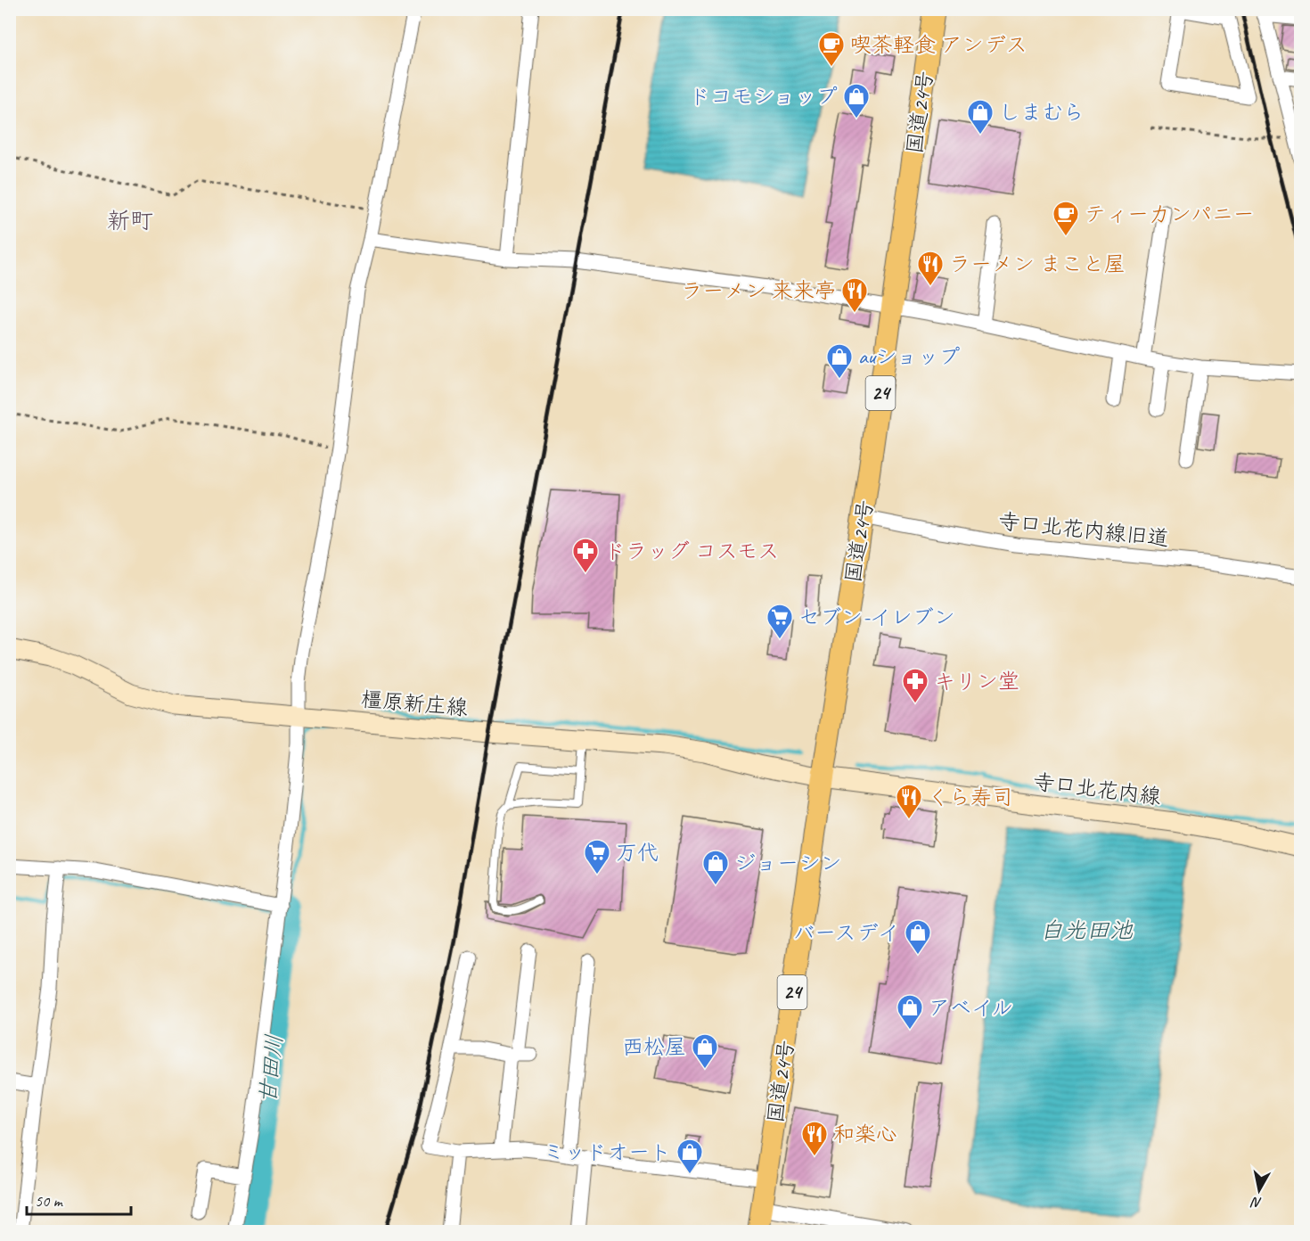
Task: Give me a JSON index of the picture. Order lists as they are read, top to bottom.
{
  "streets": {
    "highway": ["国道24号", "24"],
    "main road": ["橿原新庄線", "寺口北花内線"],
    "street": ["寺口北花内線旧道"]
  },
  "crossings": [
    ["国道24号", "寺口北花内線旧道"],
    ["国道24号", "橿原新庄線"],
    ["国道24号", "寺口北花内線"],
    ["橿原新庄線", "寺口北花内線"]
  ],
  "districts": ["新町"],
  "water": ["白光田池", "甘田川"],
  "places": {
    "cafe": ["喫茶軽食 アンデス", "ティーカンパニー"],
    "shop": [
      "ドコモショップ",
      "しまむら",
      "auショップ",
      "ジョーシン",
      "バースデイ",
      "アベイル",
      "西松屋",
      "ミッドオート"
    ],
    "restaurant": [
      "ラーメン まこと屋",
      "ラーメン 来来亭",
      "くら寿司",
      "和楽心"
    ],
    "pharmacy": ["ドラッグ コスモス", "キリン堂"],
    "supermarket": ["セブン-イレブン", "万代"]
  },
  "scale_bar": "50 m",
  "north": "bottom"
}
